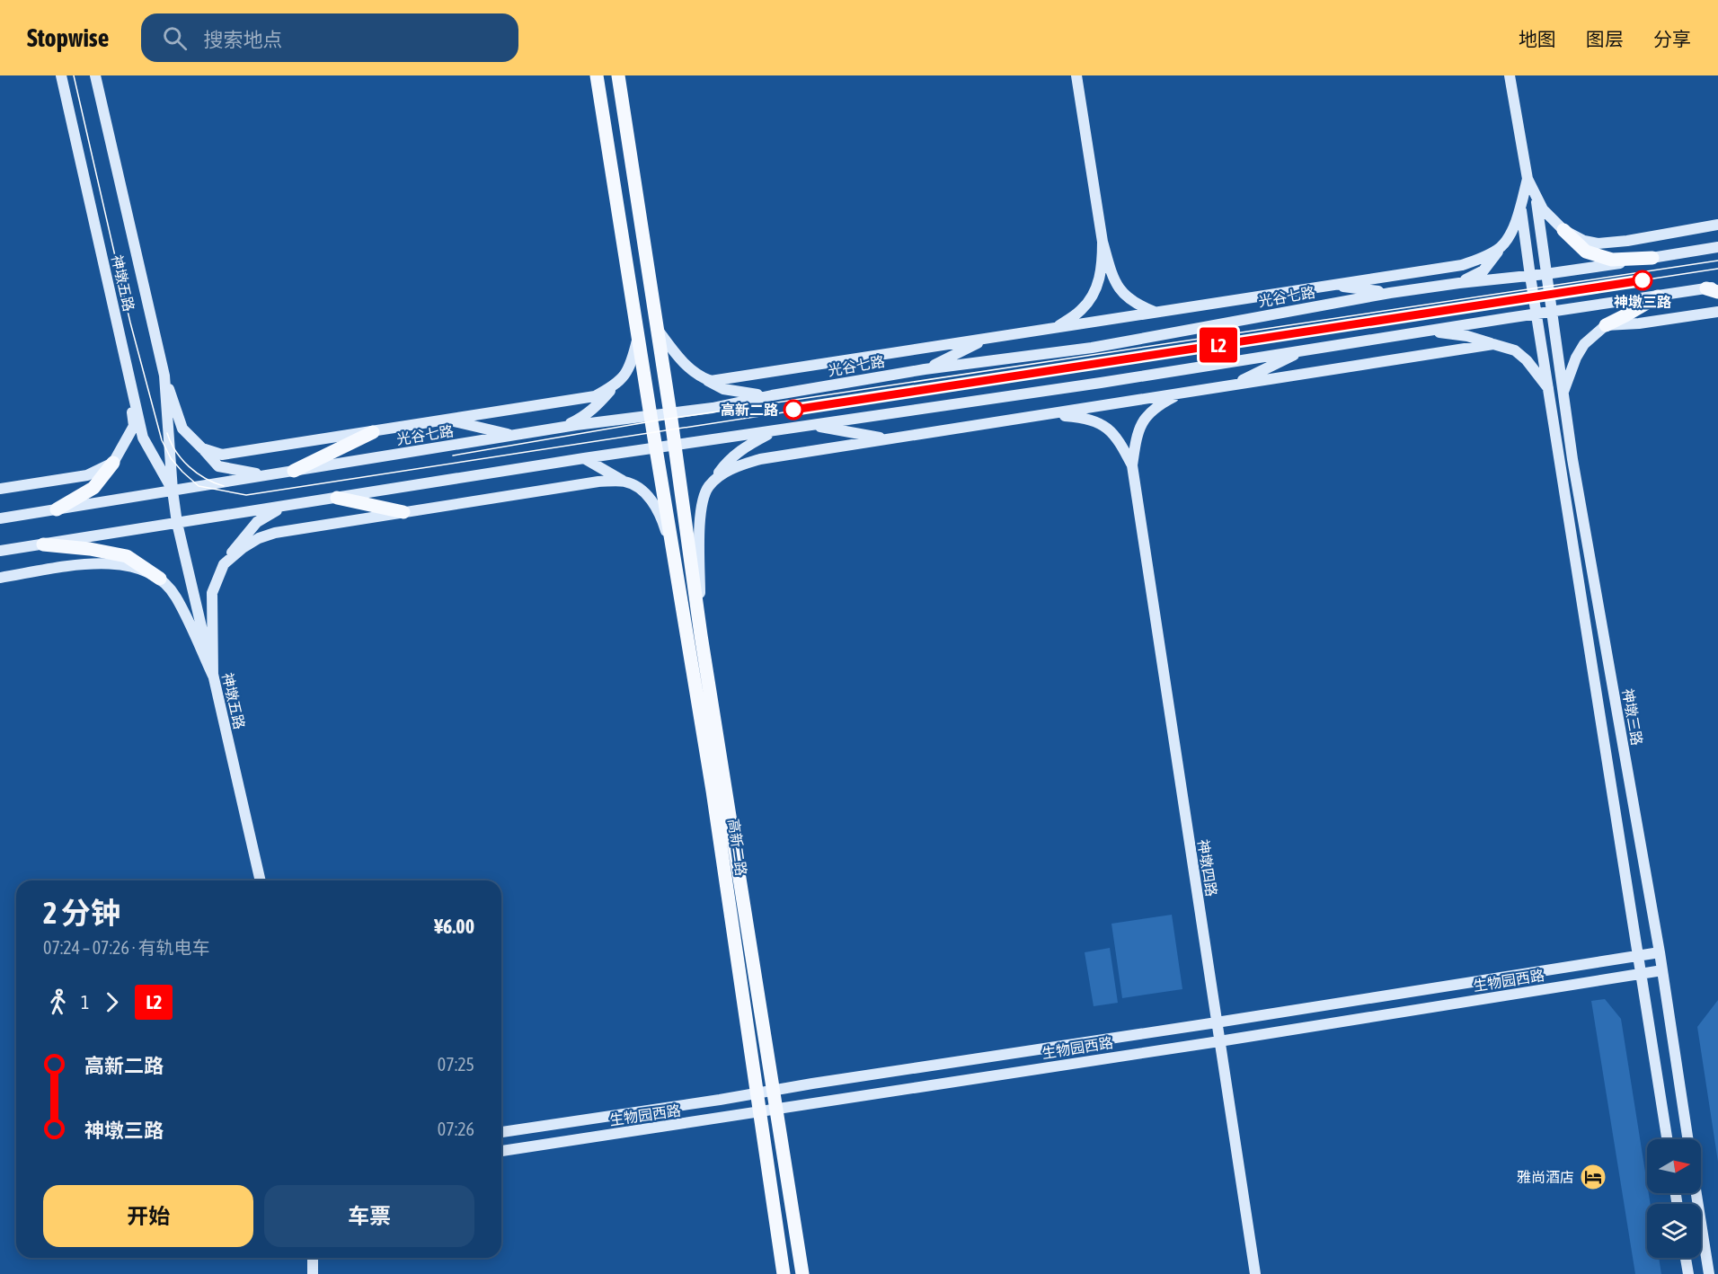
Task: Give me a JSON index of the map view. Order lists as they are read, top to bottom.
{
  "streets": {
    "main road": ["高新二路"],
    "street": [
      "神墩五路",
      "光谷七路",
      "神墩三路",
      "神墩四路",
      "生物园西路"
    ]
  },
  "crossings": [
    ["神墩五路", "光谷七路"],
    ["光谷七路", "神墩三路"],
    ["光谷七路", "高新二路"],
    ["神墩三路", "生物园西路"],
    ["高新二路", "生物园西路"],
    ["神墩四路", "生物园西路"]
  ],
  "places": {
    "other": ["神墩三路", "高新二路"],
    "hotel": ["雅尚酒店"]
  },
  "lines": ["tram line L2"],
  "north": "right",
  "page": {
    "header": "Stopwise",
    "search": "搜索地点",
    "nav": ["地图", "图层", "分享"],
    "on_map": "L2",
    "heading": ["2 分钟", "07:24 – 07:26 · 有轨电车", "¥6.00"],
    "legs": ["1", "L2"],
    "list": [
      {
        "name": "高新二路",
        "value": "07:25"
      },
      {
        "name": "神墩三路",
        "value": "07:26"
      }
    ],
    "buttons": ["开始", "车票"]
  }
}
